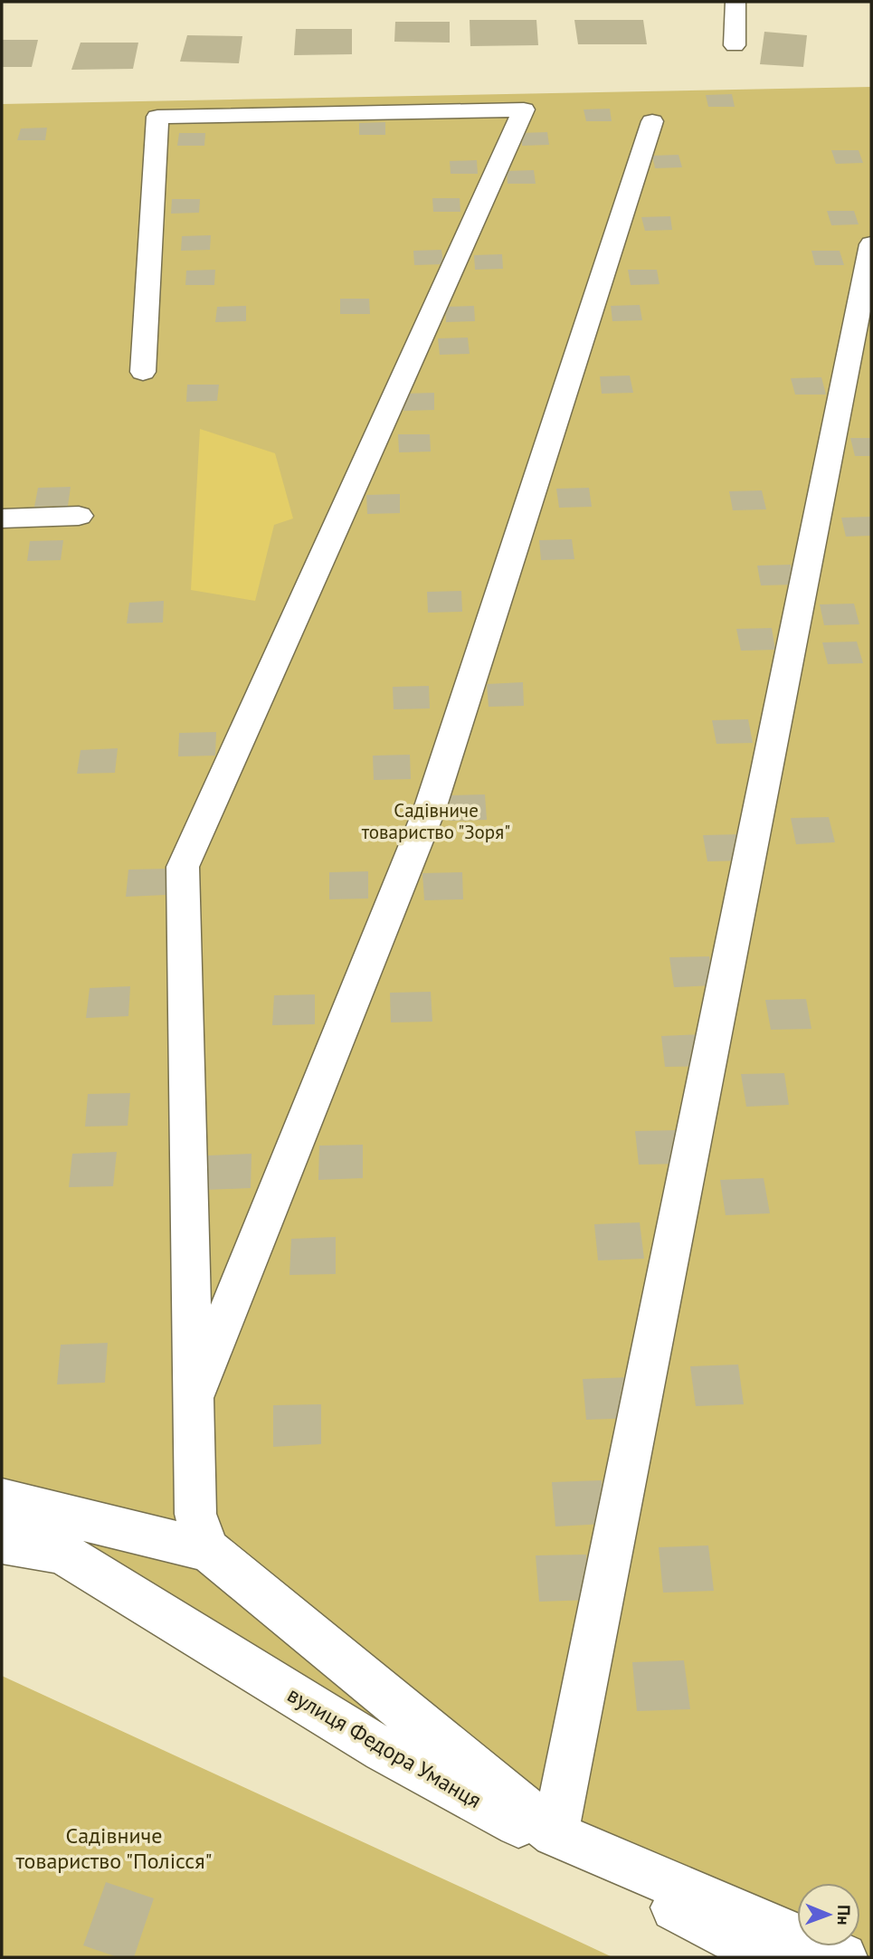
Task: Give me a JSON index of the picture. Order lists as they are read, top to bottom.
{
  "streets": {
    "street": ["вулиця Федора Уманця"]
  },
  "parks": ["Садівниче товариство \"Зоря\"", "Садівниче товариство \"Полісся\""],
  "north": "right"
}
